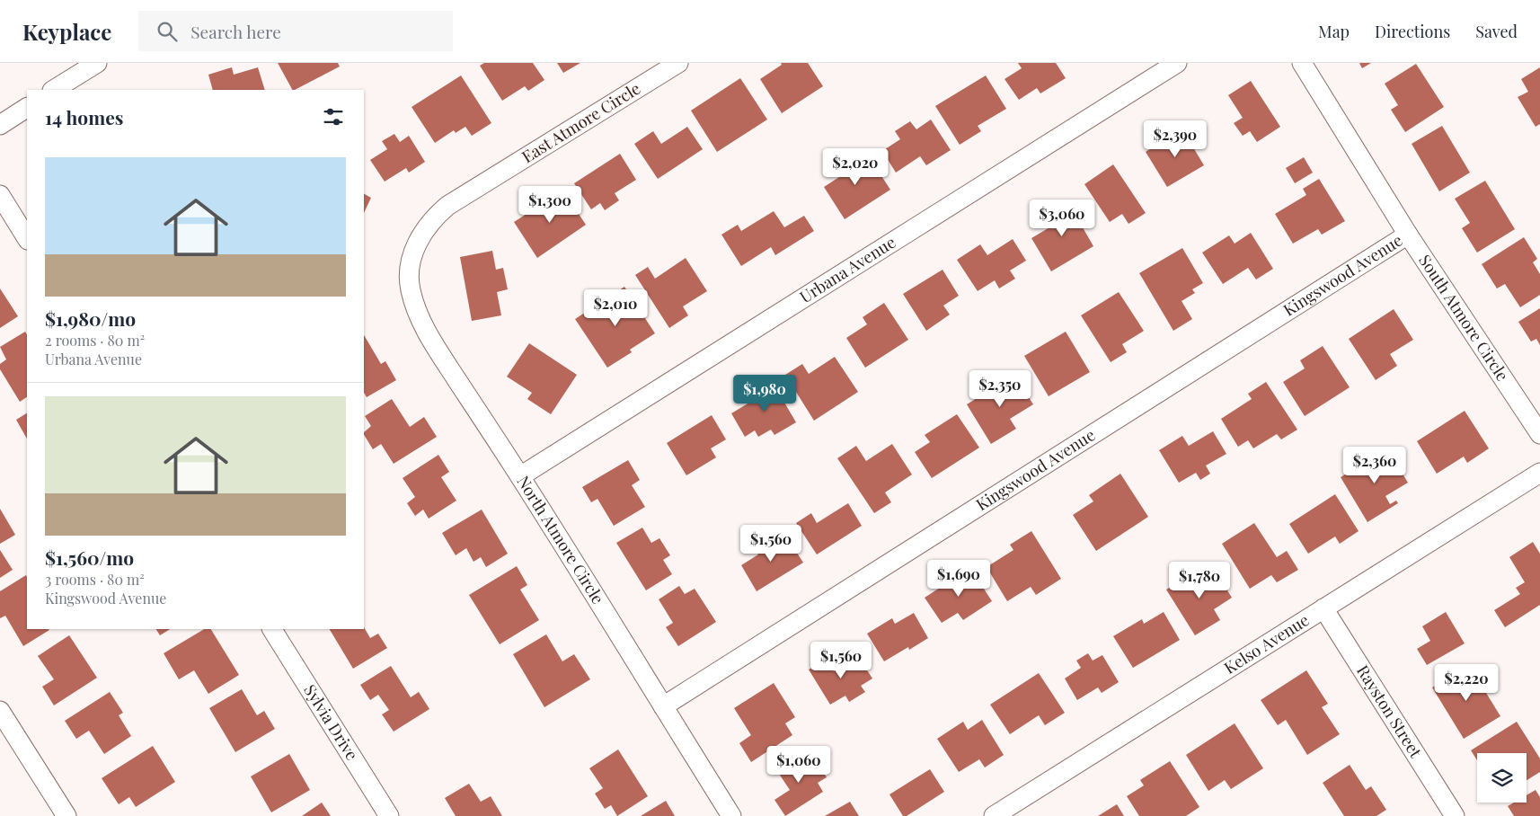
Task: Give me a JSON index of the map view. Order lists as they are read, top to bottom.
{
  "streets": {
    "street": [
      "East Atmore Circle",
      "Urbana Avenue",
      "Kingswood Avenue",
      "South Atmore Circle",
      "North Atmore Circle",
      "Kelso Avenue",
      "Rayston Street",
      "Sylvia Drive"
    ]
  },
  "crossings": [
    ["East Atmore Circle", "North Atmore Circle"],
    ["Urbana Avenue", "North Atmore Circle"],
    ["Kingswood Avenue", "South Atmore Circle"],
    ["Kingswood Avenue", "North Atmore Circle"],
    ["Kelso Avenue", "Rayston Street"]
  ],
  "page": {
    "header": "Keyplace",
    "search": "Search here",
    "nav": ["Map", "Directions", "Saved"],
    "heading": "14 homes",
    "price": [
      "$2,390",
      "$2,020",
      "$1,300",
      "$3,060",
      "$2,010",
      "$2,350",
      "$1,980",
      "$2,360",
      "$1,560",
      "$1,690",
      "$1,780",
      "$1,560",
      "$2,220",
      "$1,060"
    ],
    "list": [
      {
        "name": "$1,980/mo",
        "note": "2 rooms · 80 m² · Urbana Avenue"
      },
      {
        "name": "$1,560/mo",
        "note": "3 rooms · 80 m² · Kingswood Avenue"
      }
    ]
  }
}
